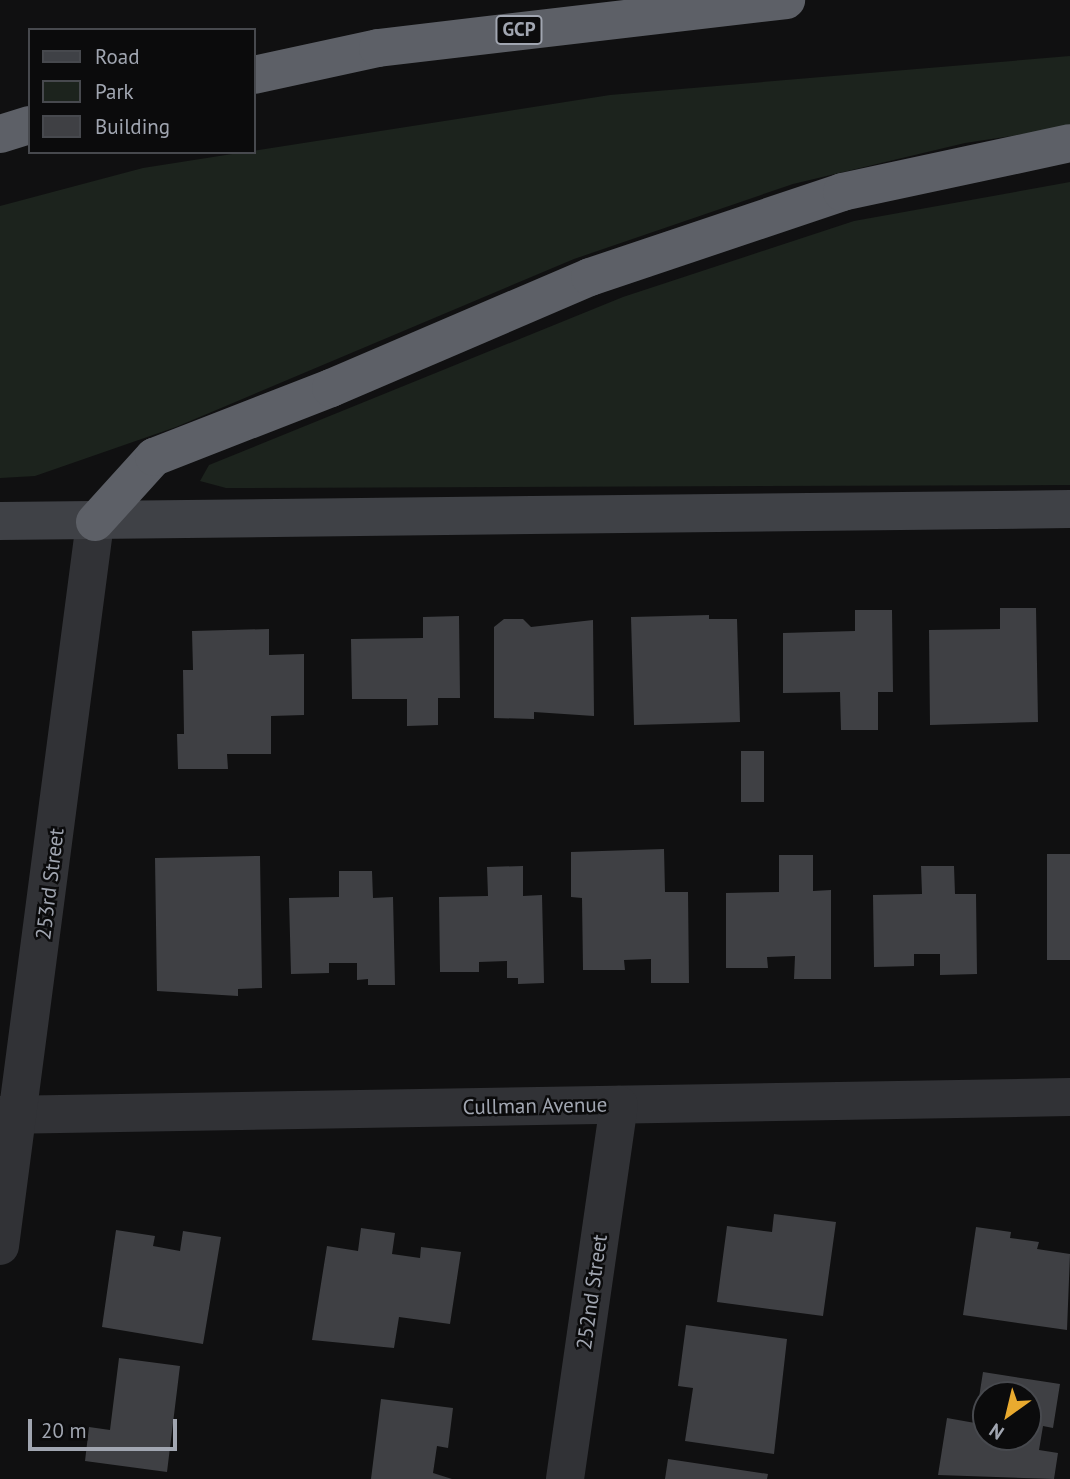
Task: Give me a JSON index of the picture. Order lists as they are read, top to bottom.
{
  "streets": {
    "highway": ["GCP"],
    "street": ["253rd Street", "Cullman Avenue", "252nd Street"]
  },
  "crossings": [
    ["253rd Street", "Cullman Avenue"],
    ["Cullman Avenue", "252nd Street"]
  ],
  "legend": ["Road", "Park", "Building"],
  "scale_bar": "20 m",
  "north": "bottom left"
}
